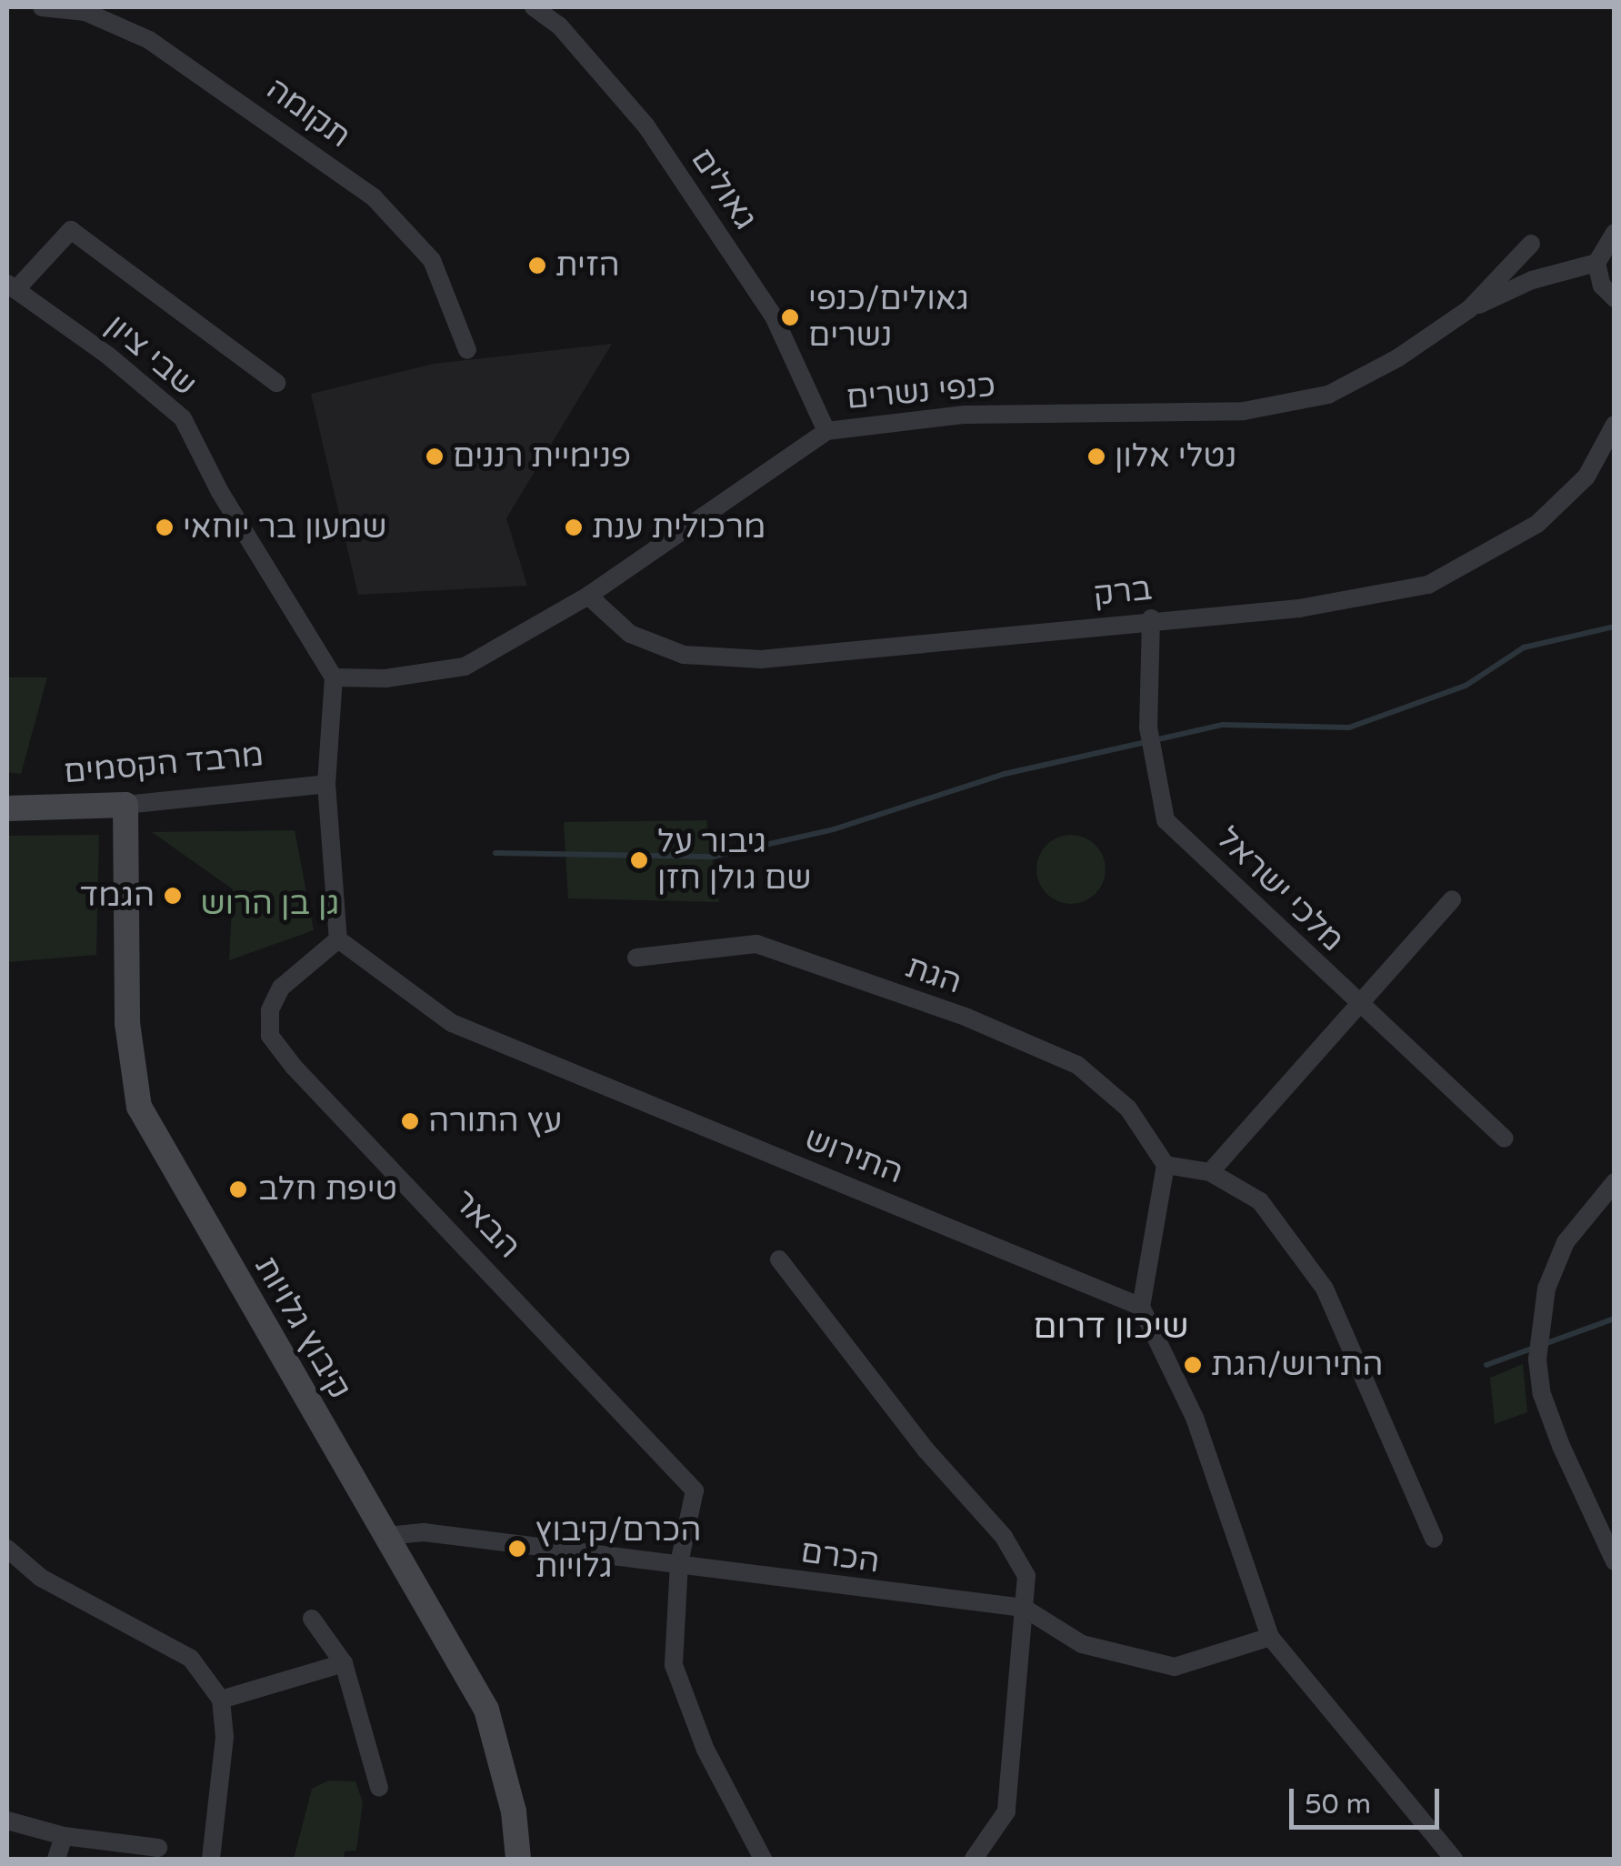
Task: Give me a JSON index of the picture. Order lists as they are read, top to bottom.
{
  "streets": {
    "street": [
      "תקומה",
      "גאולים",
      "שבי ציון",
      "כנפי נשרים",
      "ברק",
      "מרבד הקסמים",
      "מלכי ישראל",
      "הגת",
      "התירוש",
      "הבאר",
      "קיבוץ גלויות",
      "הכרם"
    ]
  },
  "crossings": [
    ["גאולים", "כנפי נשרים"],
    ["שבי ציון", "כנפי נשרים"],
    ["כנפי נשרים", "ברק"],
    ["ברק", "מלכי ישראל"],
    ["מרבד הקסמים", "קיבוץ גלויות"],
    ["התירוש", "הבאר"],
    ["הבאר", "הכרם"],
    ["קיבוץ גלויות", "הכרם"]
  ],
  "districts": ["שיכון דרום"],
  "parks": ["גן בן הרוש"],
  "places": [
    "הזית",
    "גאולים/כנפי נשרים",
    "פנימיית רננים",
    "נטלי אלון",
    "שמעון בר יוחאי",
    "מרכולית ענת",
    "גיבור על שם גולן חזן",
    "הגמד",
    "עץ התורה",
    "טיפת חלב",
    "התירוש/הגת",
    "הכרם/קיבוץ גלויות"
  ],
  "scale_bar": "50 m"
}
